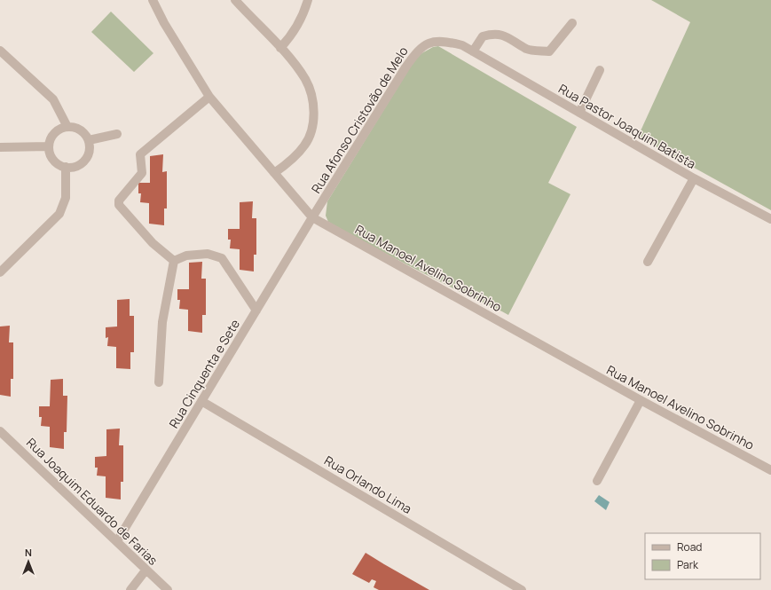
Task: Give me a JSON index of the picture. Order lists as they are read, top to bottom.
{
  "streets": {
    "street": [
      "Rua Afonso Cristovão de Melo",
      "Rua Pastor Joaquim Batista",
      "Rua Manoel Avelino Sobrinho",
      "Rua Cinquenta e Sete",
      "Rua Orlando Lima",
      "Rua Joaquim Eduardo de Farias"
    ]
  },
  "crossings": [
    ["Rua Afonso Cristovão de Melo", "Rua Pastor Joaquim Batista"],
    ["Rua Afonso Cristovão de Melo", "Rua Manoel Avelino Sobrinho"],
    ["Rua Afonso Cristovão de Melo", "Rua Cinquenta e Sete"],
    ["Rua Manoel Avelino Sobrinho", "Rua Cinquenta e Sete"],
    ["Rua Cinquenta e Sete", "Rua Orlando Lima"],
    ["Rua Cinquenta e Sete", "Rua Joaquim Eduardo de Farias"]
  ],
  "legend": ["Road", "Park"],
  "north": "top"
}
